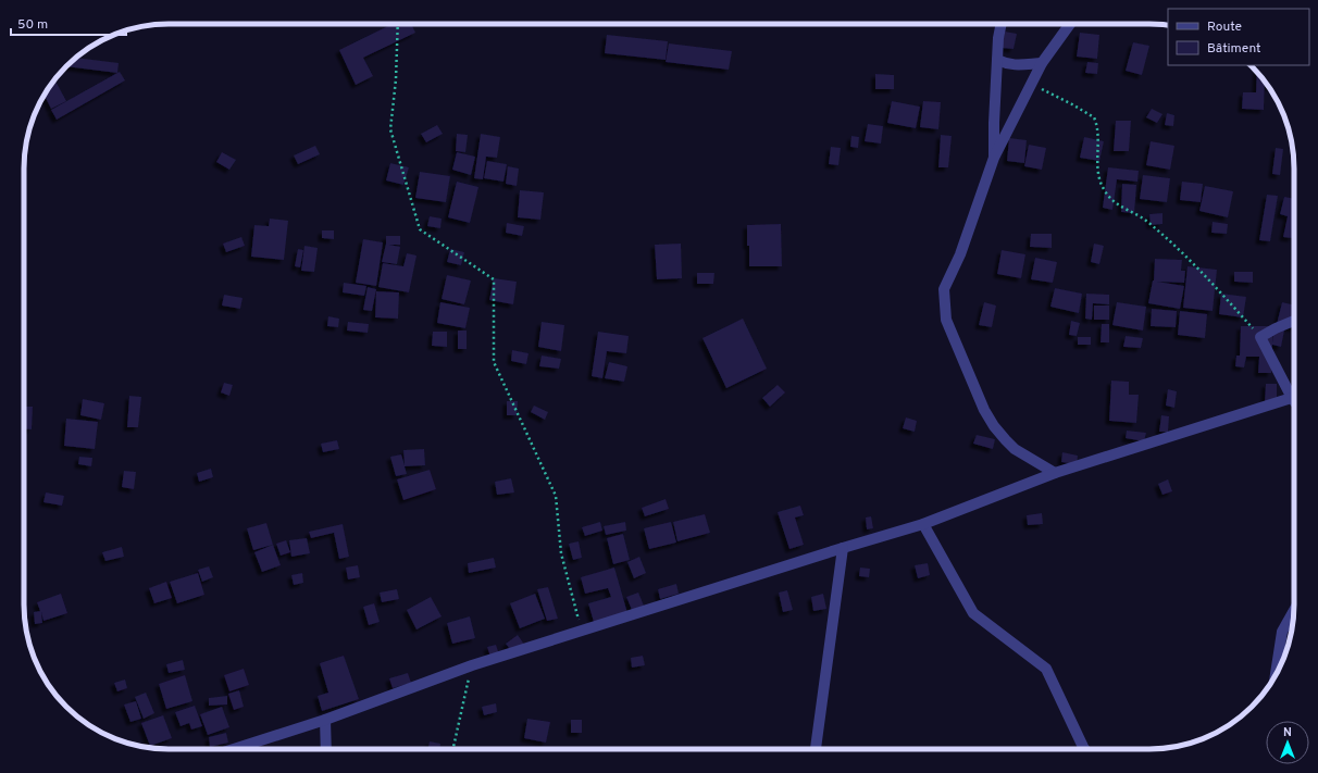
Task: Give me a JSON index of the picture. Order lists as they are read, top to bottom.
{
  "legend": ["Route", "Bâtiment"],
  "scale_bar": "50 m",
  "north": "top"
}
